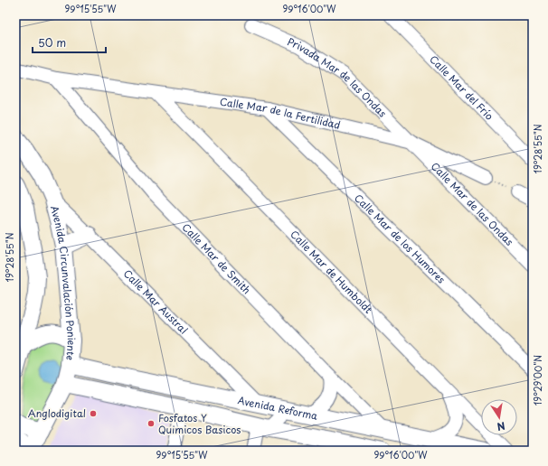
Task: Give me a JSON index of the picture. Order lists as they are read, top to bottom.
{
  "streets": {
    "main road": ["Avenida Circunvalación Poniente", "Avenida Reforma"],
    "street": [
      "Privada Mar de las Ondas",
      "Calle Mar del Frío",
      "Calle Mar de la Fertilidad",
      "Calle Mar de las Ondas",
      "Calle Mar de los Humores",
      "Calle Mar de Smith",
      "Calle Mar de Humboldt",
      "Calle Mar Austral"
    ]
  },
  "crossings": [
    ["Privada Mar de las Ondas", "Calle Mar de la Fertilidad"],
    ["Privada Mar de las Ondas", "Calle Mar de las Ondas"],
    ["Calle Mar de la Fertilidad", "Calle Mar de las Ondas"],
    ["Calle Mar de la Fertilidad", "Calle Mar de los Humores"],
    ["Calle Mar de la Fertilidad", "Calle Mar de Smith"],
    ["Calle Mar de la Fertilidad", "Calle Mar de Humboldt"],
    ["Calle Mar de Smith", "Avenida Reforma"],
    ["Avenida Circunvalación Poniente", "Calle Mar Austral"],
    ["Avenida Circunvalación Poniente", "Avenida Reforma"],
    ["Calle Mar Austral", "Avenida Reforma"]
  ],
  "places": ["Anglodigital", "Fosfatos Y Quimicos Basicos"],
  "scale_bar": "50 m",
  "north": "bottom",
  "coordinates": [
    "99°15'55\"W",
    "99°16'00\"W",
    "19°28'55\"N",
    "19°29'00\"N"
  ]
}
